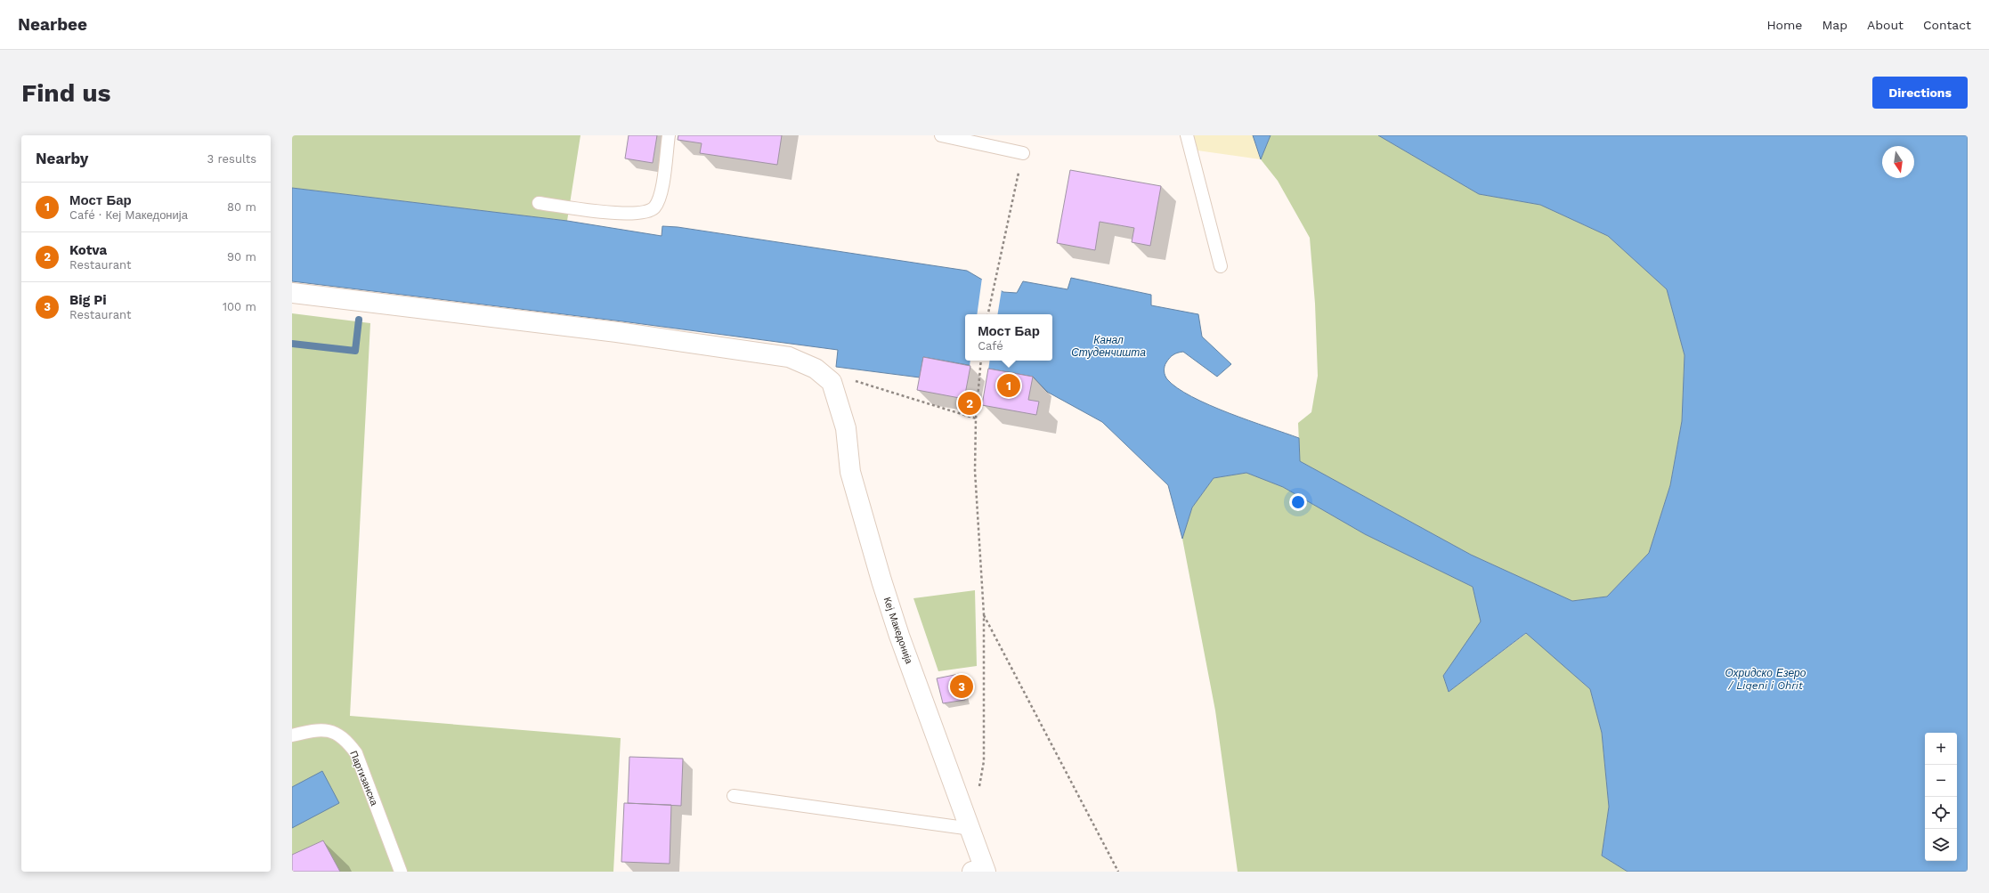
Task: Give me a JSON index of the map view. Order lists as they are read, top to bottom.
{
  "streets": {
    "street": ["Кеј Македонија"],
    "lane": ["Партизанска"]
  },
  "water": ["Канал Студенчишта", "Охридско Езеро / Liqeni i Ohrit"],
  "north": "bottom",
  "page": {
    "header": "Nearbee",
    "nav": [
      "Home",
      "Map",
      "About",
      "Contact"
    ],
    "buttons": "Directions",
    "title": "Find us",
    "heading": ["Nearby", "3 results"],
    "list": [
      {
        "mark": "1",
        "name": "Мост Бар",
        "note": "Café · Кеј Македонија",
        "value": "80 m"
      },
      {
        "mark": "2",
        "name": "Kotva",
        "note": "Restaurant",
        "value": "90 m"
      },
      {
        "mark": "3",
        "name": "Big Pi",
        "note": "Restaurant",
        "value": "100 m"
      }
    ],
    "popup": ["Мост Бар", "Café"],
    "pins": ["1", "2", "3"],
    "map_buttons": ["+", "−"]
  }
}
